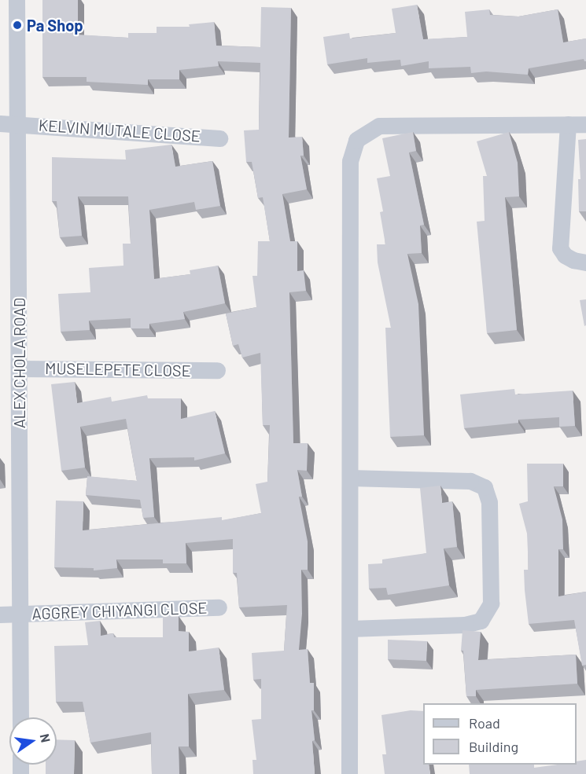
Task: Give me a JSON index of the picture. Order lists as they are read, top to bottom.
{
  "streets": {
    "street": [
      "KELVIN MUTALE CLOSE",
      "ALEX CHOLA ROAD",
      "MUSELEPETE CLOSE",
      "AGGREY CHIYANGI CLOSE"
    ]
  },
  "crossings": [
    ["KELVIN MUTALE CLOSE", "ALEX CHOLA ROAD"],
    ["ALEX CHOLA ROAD", "MUSELEPETE CLOSE"],
    ["ALEX CHOLA ROAD", "AGGREY CHIYANGI CLOSE"]
  ],
  "places": ["Pa Shop"],
  "legend": ["Road", "Building"],
  "north": "right"
}
